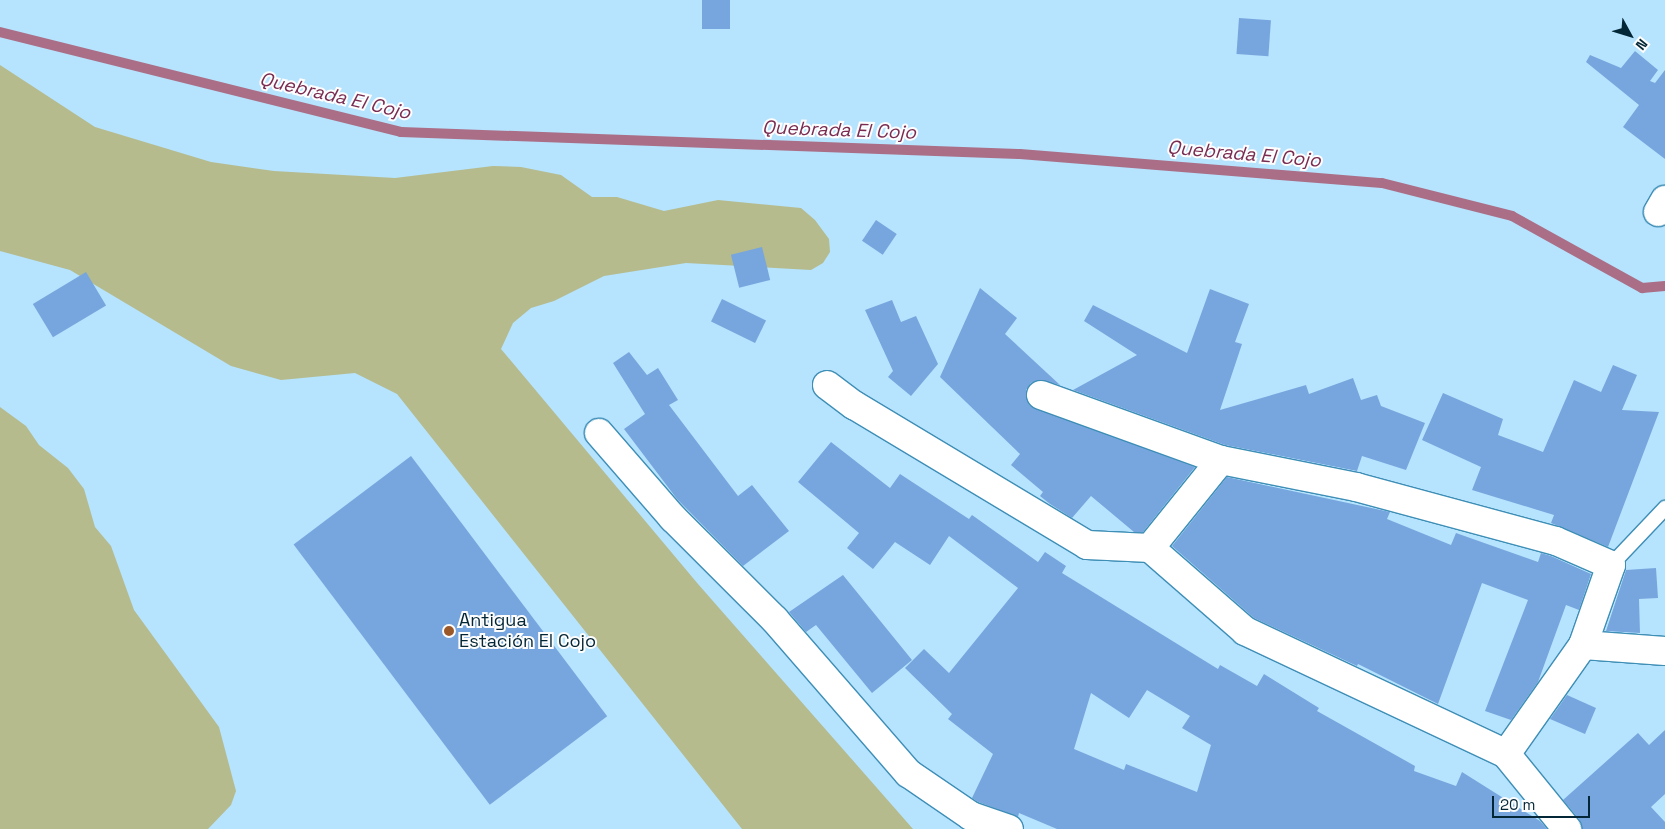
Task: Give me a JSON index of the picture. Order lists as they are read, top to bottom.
{
  "water": ["Quebrada El Cojo"],
  "places": ["Antigua Estación El Cojo"],
  "scale_bar": "20 m",
  "north": "bottom right"
}
